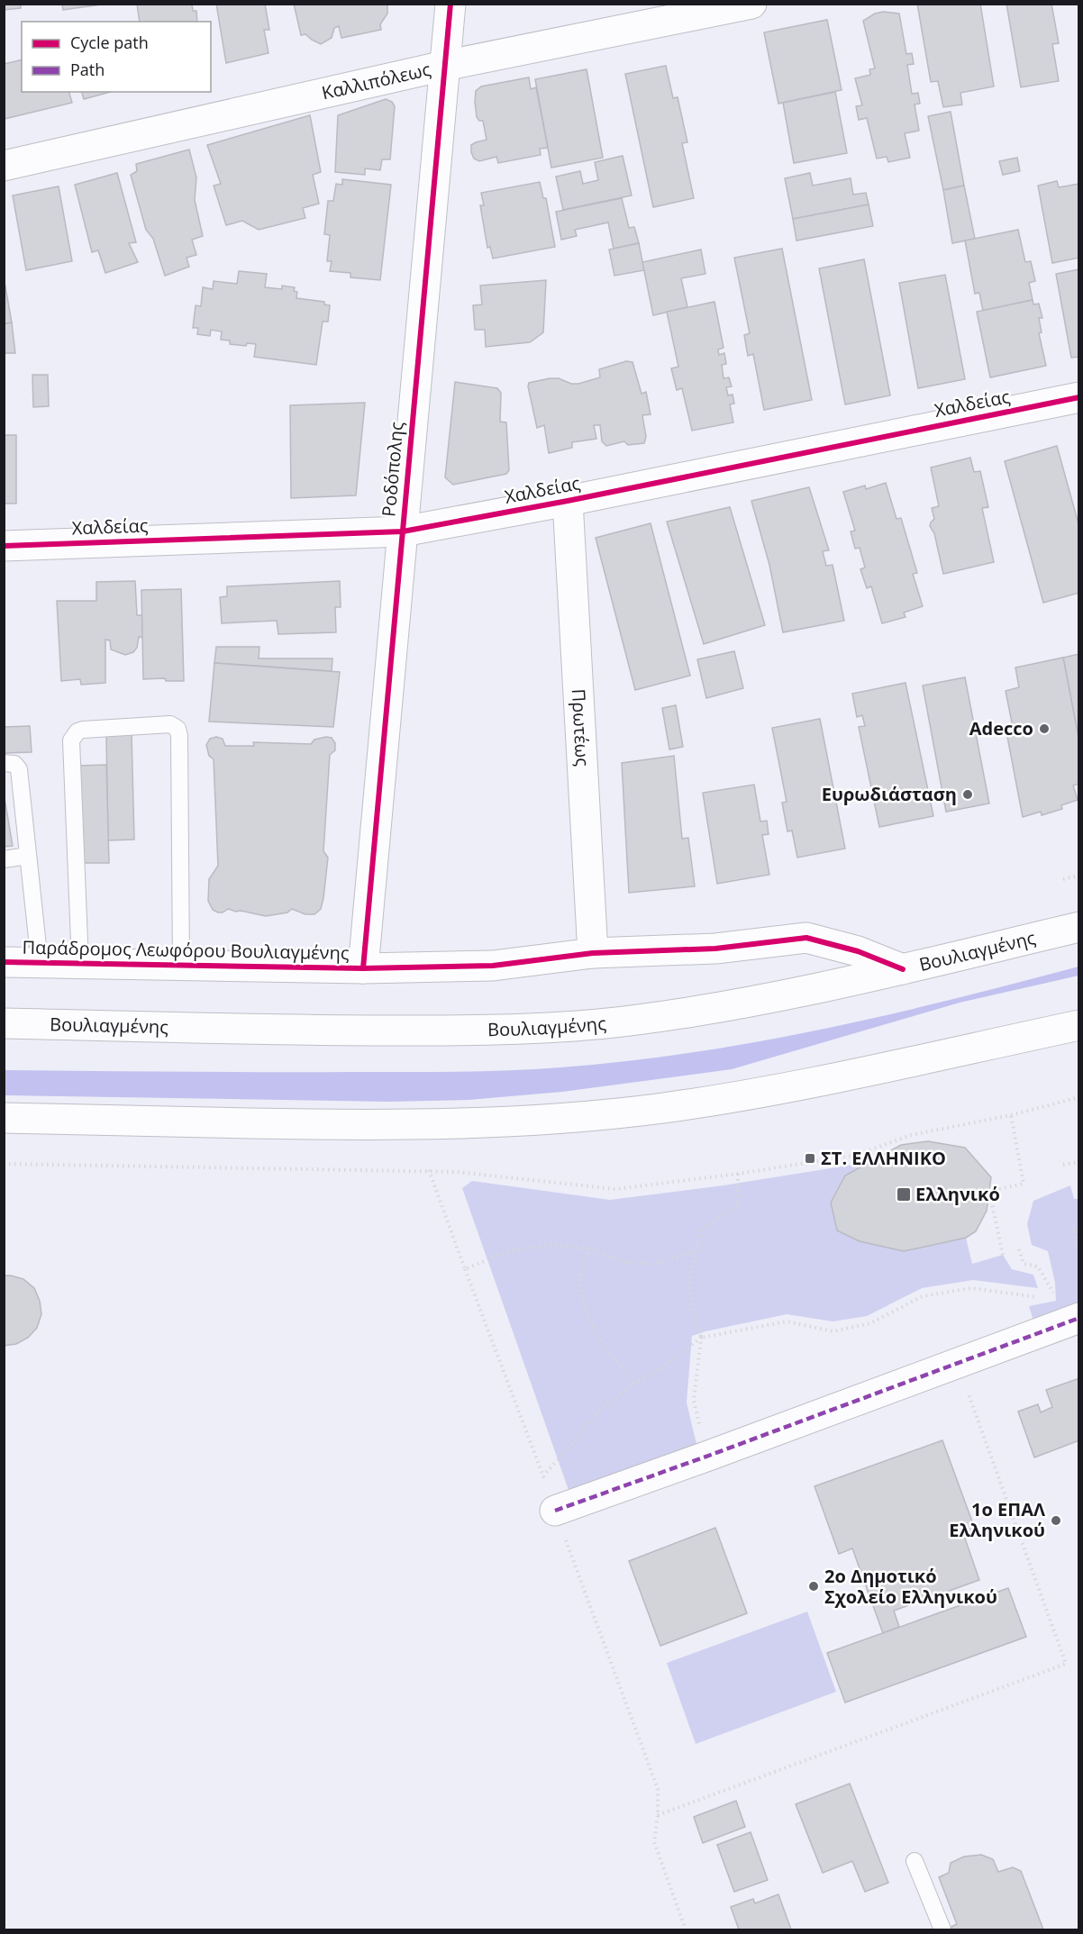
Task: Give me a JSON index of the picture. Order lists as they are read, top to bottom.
{
  "streets": {
    "street": [
      "Καλλιπόλεως",
      "Χαλδείας",
      "Ροδόπολης",
      "Πρωτέως",
      "Παράδρομος Λεωφόρου Βουλιαγμένης",
      "Βουλιαγμένης"
    ]
  },
  "crossings": [
    ["Καλλιπόλεως", "Ροδόπολης"],
    ["Χαλδείας", "Ροδόπολης"],
    ["Χαλδείας", "Πρωτέως"],
    ["Ροδόπολης", "Παράδρομος Λεωφόρου Βουλιαγμένης"],
    ["Πρωτέως", "Παράδρομος Λεωφόρου Βουλιαγμένης"],
    ["Παράδρομος Λεωφόρου Βουλιαγμένης", "Βουλιαγμένης"]
  ],
  "places": {
    "other": [
      "Adecco",
      "Ευρωδιάσταση",
      "1ο ΕΠΑΛ Ελληνικού",
      "2ο Δημοτικό Σχολείο Ελληνικού"
    ],
    "transit": ["ΣΤ. ΕΛΛΗΝΙΚΟ", "Ελληνικό"]
  },
  "legend": ["Cycle path", "Path"]
}
